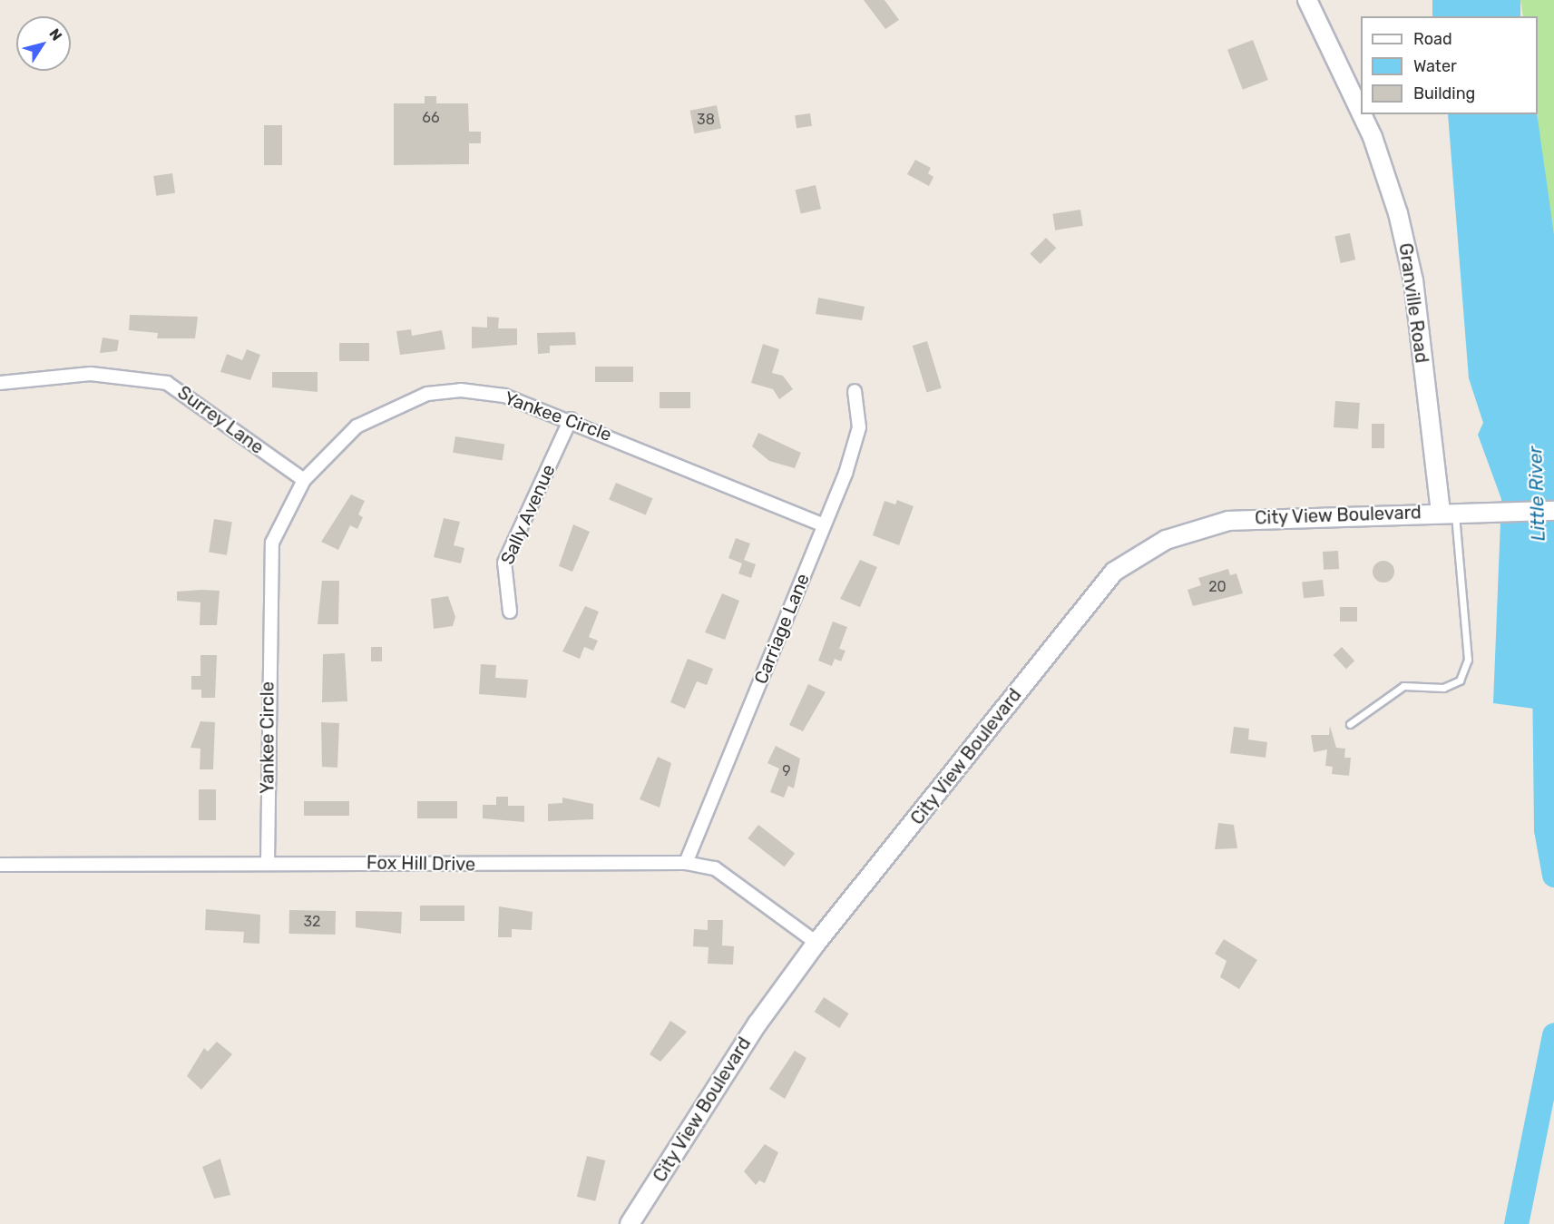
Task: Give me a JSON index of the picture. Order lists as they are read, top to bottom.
{
  "streets": {
    "street": [
      "Granville Road",
      "Yankee Circle",
      "Surrey Lane",
      "Sally Avenue",
      "City View Boulevard",
      "Carriage Lane",
      "Fox Hill Drive"
    ]
  },
  "crossings": [
    ["Granville Road", "City View Boulevard"],
    ["Yankee Circle", "Surrey Lane"],
    ["Yankee Circle", "Sally Avenue"],
    ["Yankee Circle", "Carriage Lane"],
    ["Yankee Circle", "Fox Hill Drive"],
    ["City View Boulevard", "Fox Hill Drive"],
    ["Carriage Lane", "Fox Hill Drive"]
  ],
  "water": ["Little River"],
  "house_numbers": [
    "66",
    "38",
    "20",
    "9",
    "32"
  ],
  "legend": ["Road", "Water", "Building"],
  "north": "top right"
}
